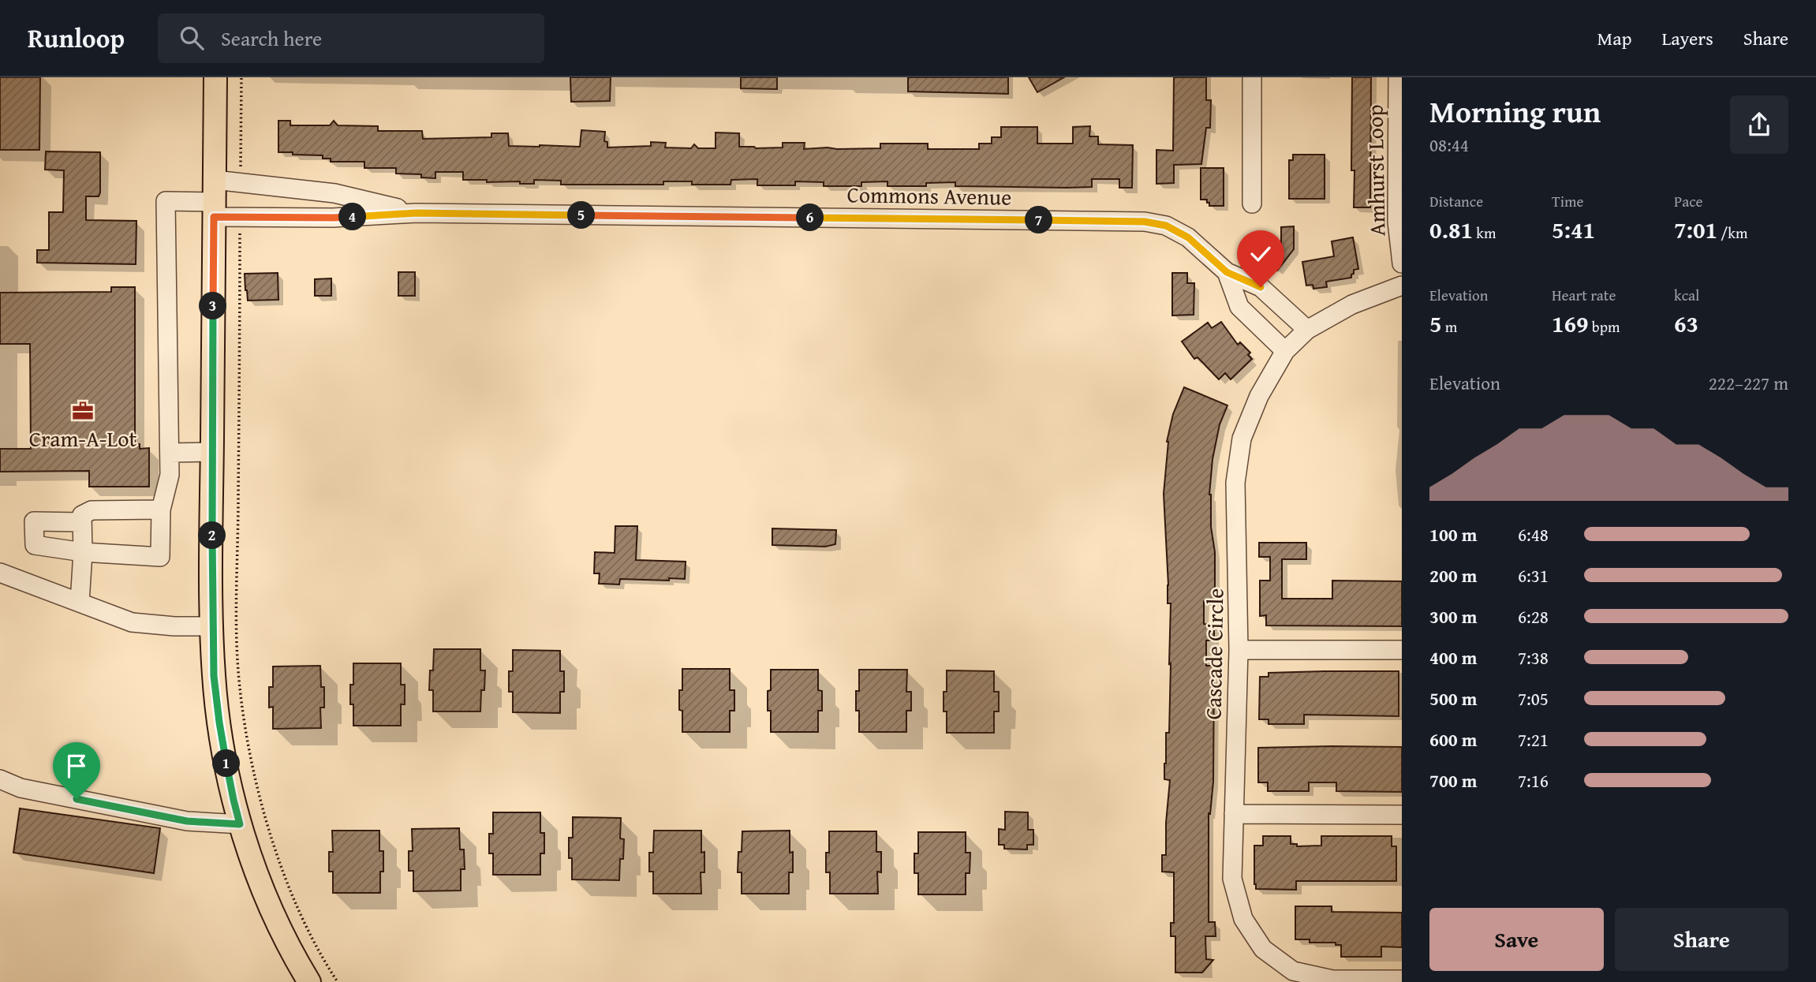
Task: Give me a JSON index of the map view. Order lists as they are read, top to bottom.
{
  "streets": {
    "street": ["Amhurst Loop", "Commons Avenue", "Cascade Circle"]
  },
  "crossings": [
    ["Commons Avenue", "Cascade Circle"]
  ],
  "places": {
    "office": ["Cram-A-Lot"]
  },
  "page": {
    "header": "Runloop",
    "search": "Search here",
    "nav": ["Map", "Layers", "Share"],
    "heading": ["Morning run", "08:44"],
    "stats": [
      ["Distance", "0.81 km"],
      ["Time", "5:41"],
      ["Pace", "7:01 /km"],
      ["Elevation", "5 m"],
      ["Heart rate", "169 bpm"],
      ["kcal", "63"]
    ],
    "pins": [
      "5",
      "4",
      "6",
      "7",
      "3",
      "2",
      "1"
    ],
    "chart": ["Elevation", "222–227 m"],
    "list": [
      {
        "name": "100 m",
        "note": "6:48"
      },
      {
        "name": "200 m",
        "note": "6:31"
      },
      {
        "name": "300 m",
        "note": "6:28"
      },
      {
        "name": "400 m",
        "note": "7:38"
      },
      {
        "name": "500 m",
        "note": "7:05"
      },
      {
        "name": "600 m",
        "note": "7:21"
      },
      {
        "name": "700 m",
        "note": "7:16"
      }
    ],
    "buttons": ["Save", "Share"]
  }
}
